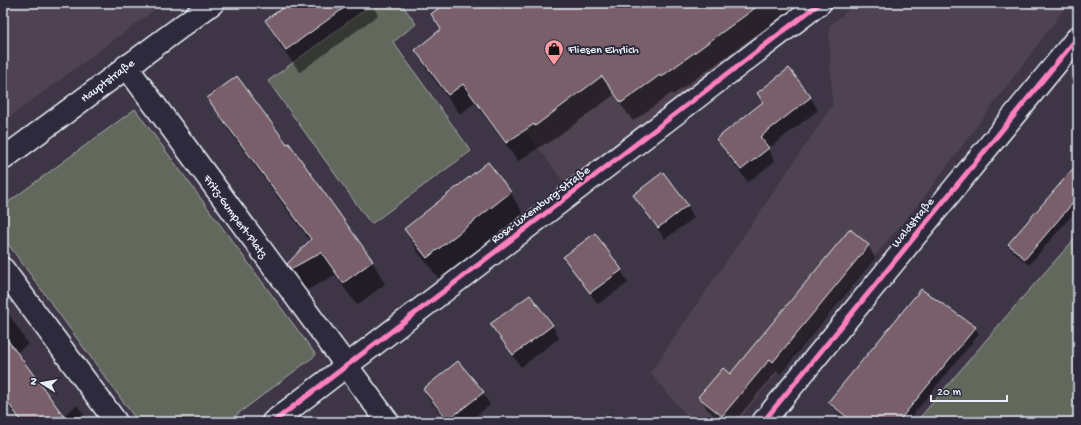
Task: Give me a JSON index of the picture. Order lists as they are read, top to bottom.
{
  "streets": {
    "street": [
      "Hauptstraße",
      "Rosa-Luxemburg-Straße",
      "Fritz-Gumpert-Platz",
      "Waldstraße"
    ]
  },
  "crossings": [
    ["Hauptstraße", "Fritz-Gumpert-Platz"],
    ["Rosa-Luxemburg-Straße", "Fritz-Gumpert-Platz"]
  ],
  "places": {
    "shop": ["Fliesen Ehrlich"]
  },
  "scale_bar": "20 m",
  "north": "left"
}
